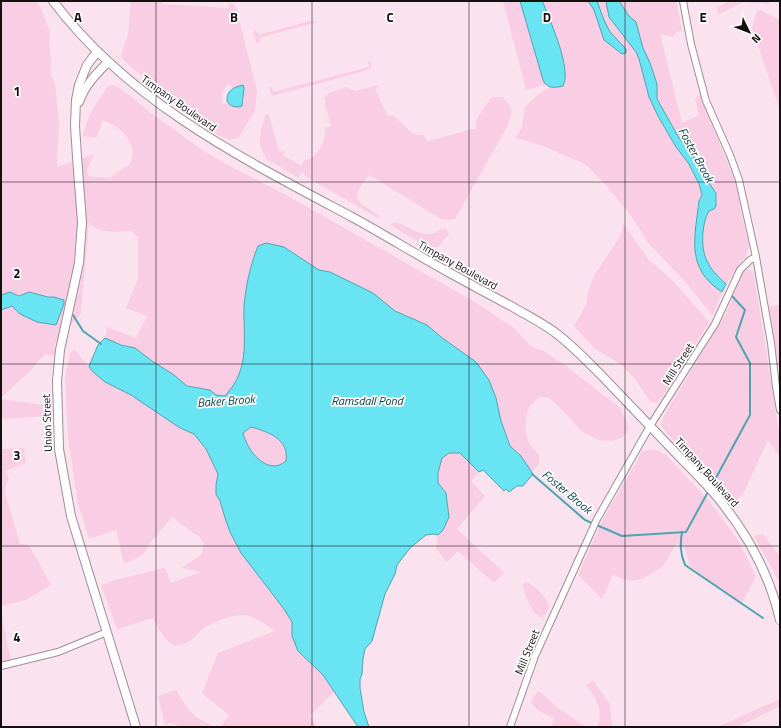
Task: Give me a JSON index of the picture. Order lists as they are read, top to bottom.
{
  "streets": {
    "main road": ["Timpany Boulevard", "Union Street"],
    "street": ["Mill Street"]
  },
  "crossings": [
    ["Timpany Boulevard", "Mill Street"]
  ],
  "water": ["Foster Brook", "Baker Brook", "Ramsdall Pond"],
  "north": "bottom right",
  "grid": {
    "columns": [
      "A",
      "B",
      "C",
      "D",
      "E"
    ],
    "rows": [
      "1",
      "2",
      "3",
      "4"
    ]
  }
}
